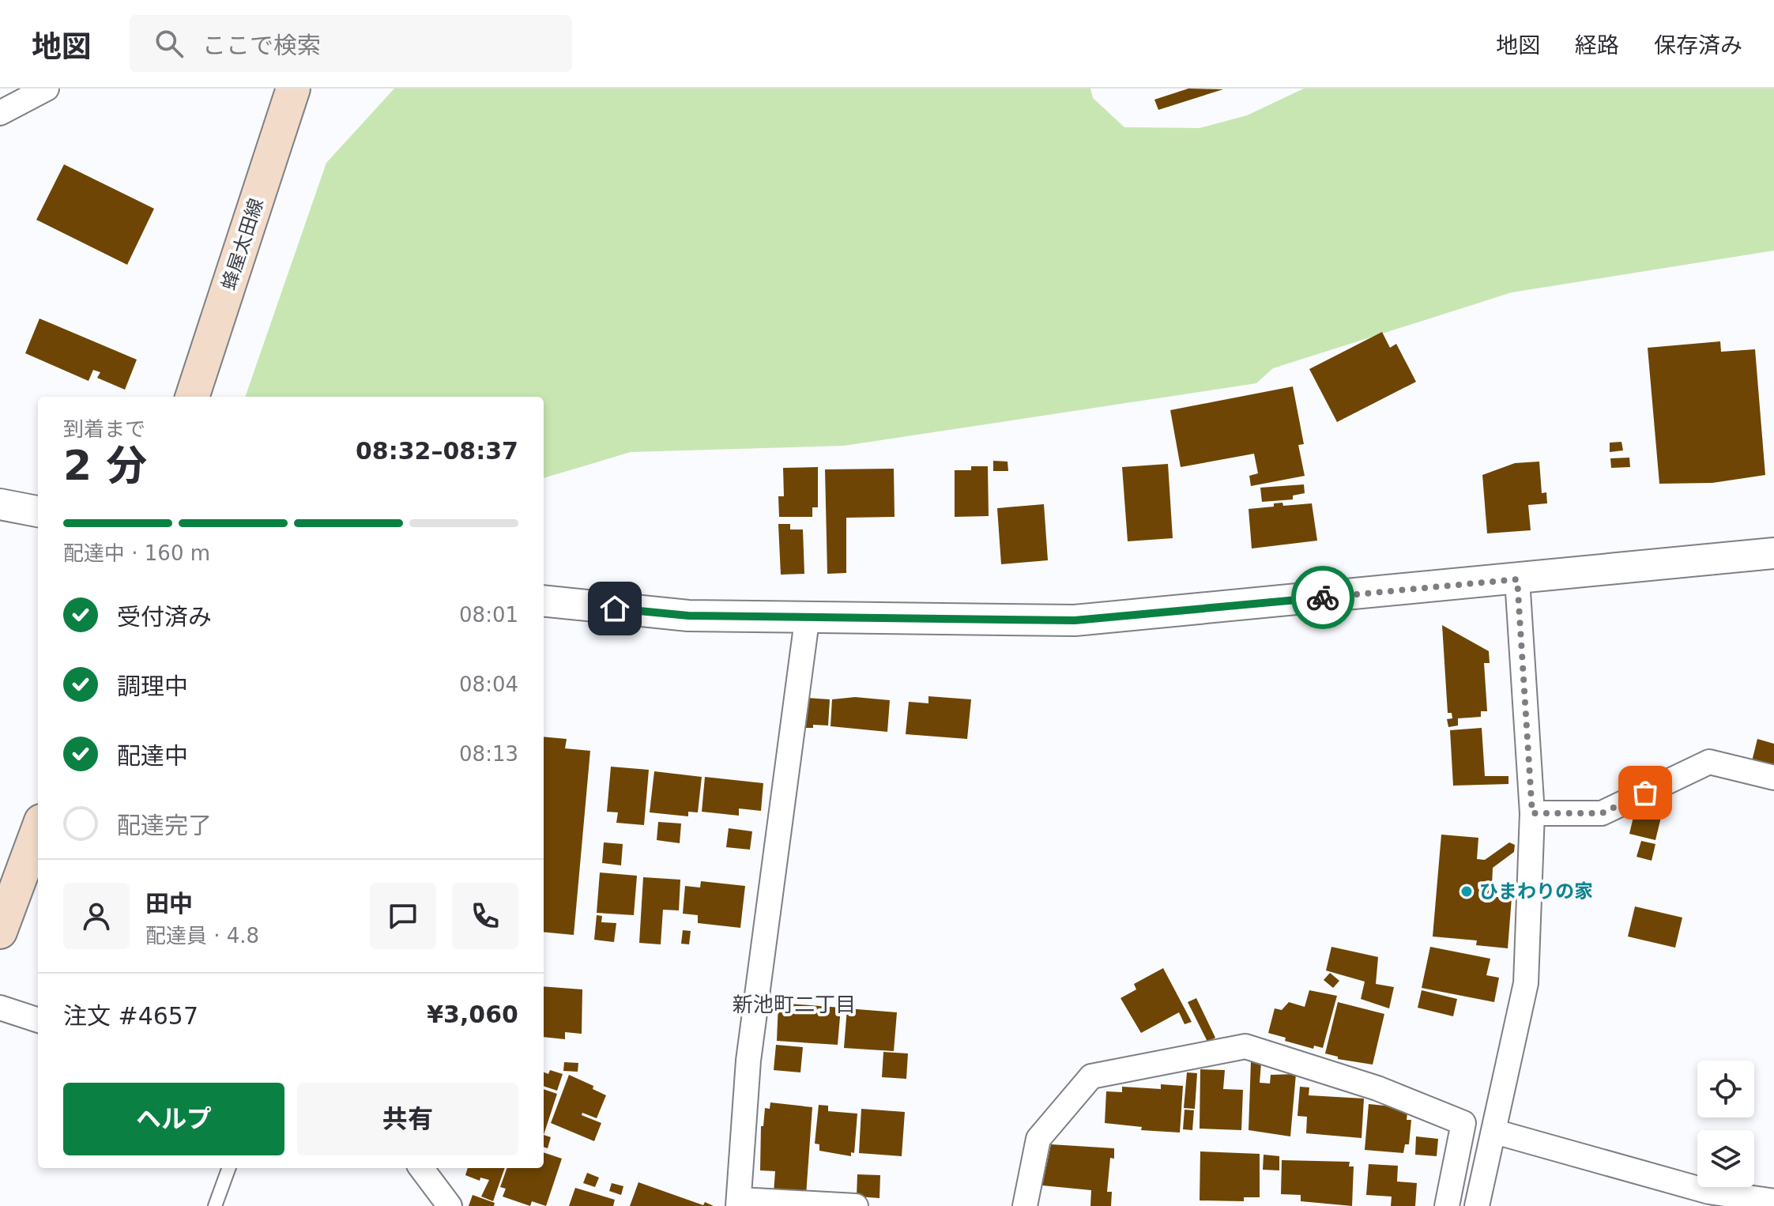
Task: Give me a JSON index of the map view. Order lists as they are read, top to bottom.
{
  "streets": {
    "main road": ["蜂屋太田線"]
  },
  "districts": ["新池町二丁目"],
  "places": ["ひまわりの家"],
  "page": {
    "header": "地図",
    "search": "ここで検索",
    "nav": ["地図", "経路", "保存済み"],
    "heading": ["2 分", "到着まで", "08:32–08:37"],
    "panel": [
      "田中",
      "配達員 · 4.8",
      "注文 #4657",
      "¥3,060"
    ],
    "bar": "配達中 · 160 m",
    "list": [
      ["受付済み", "08:01"],
      ["調理中", "08:04"],
      ["配達中", "08:13"],
      "配達完了"
    ],
    "buttons": ["ヘルプ", "共有"]
  }
}
